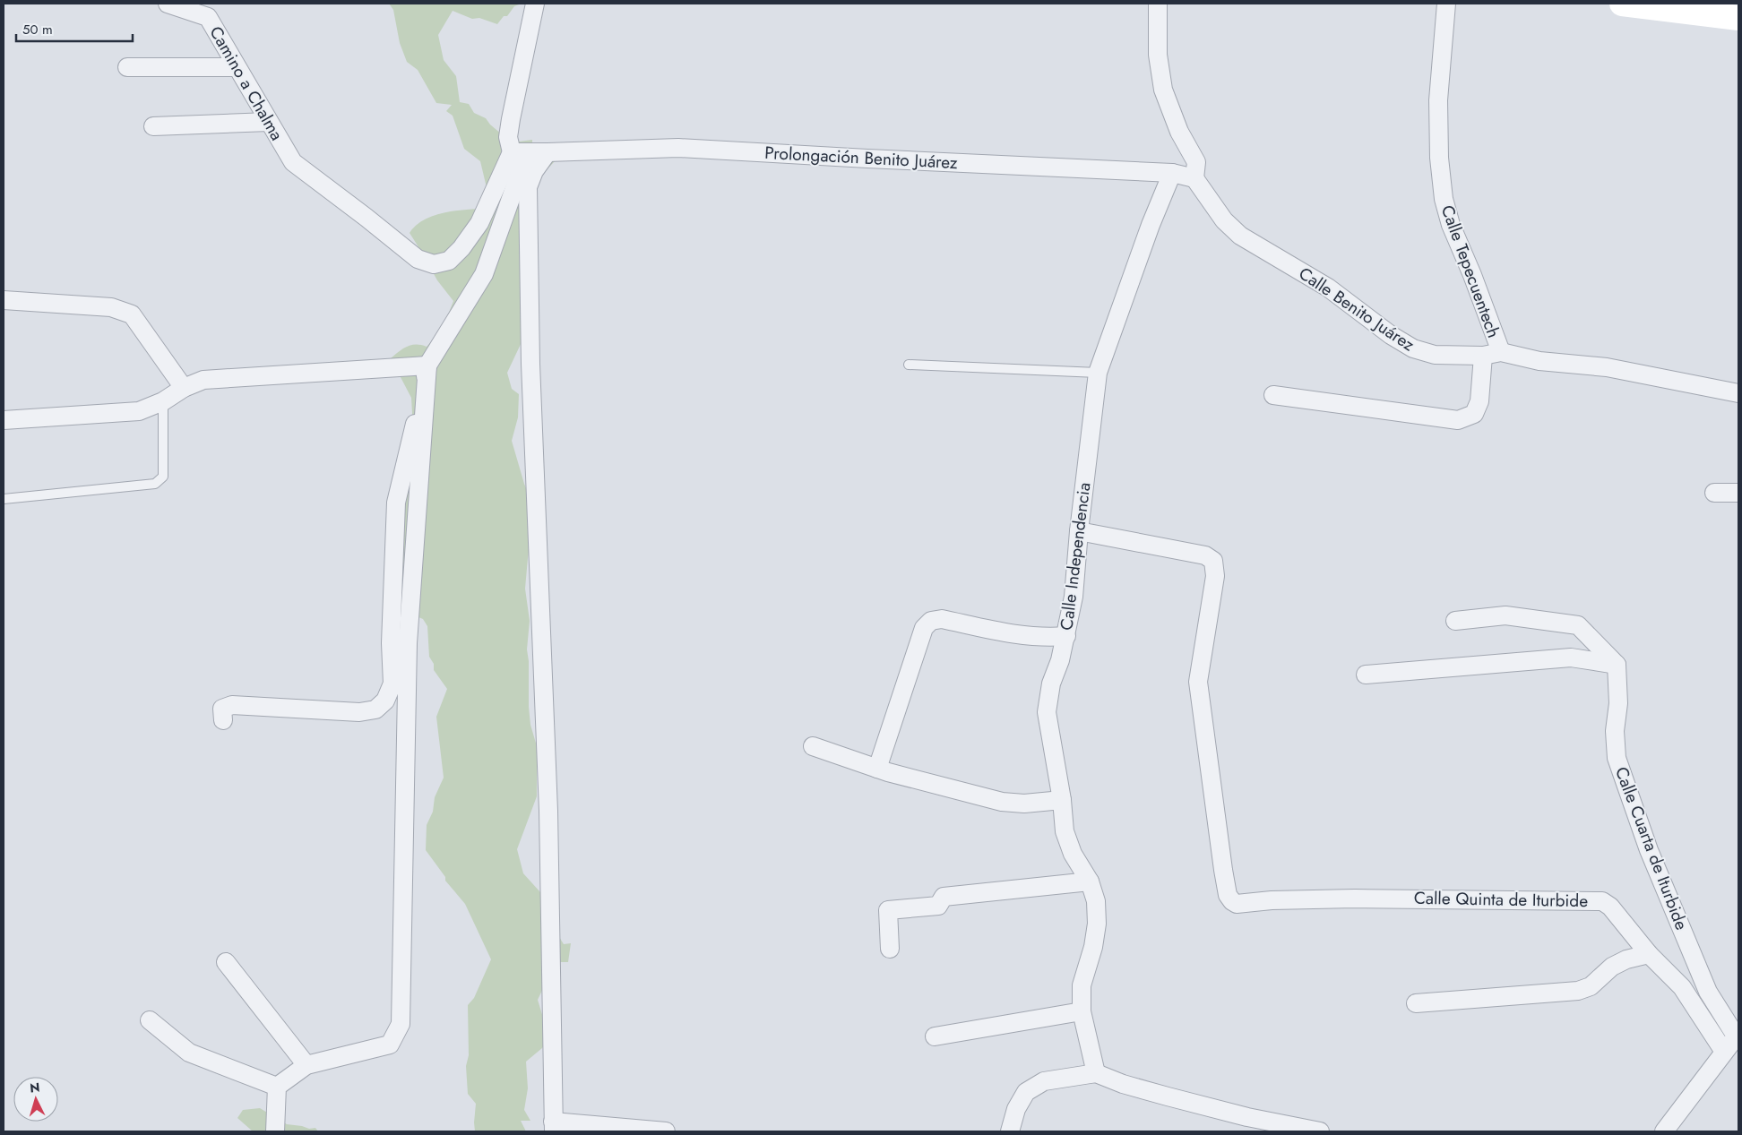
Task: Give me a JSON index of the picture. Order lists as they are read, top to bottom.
{
  "streets": {
    "street": [
      "Camino a Chalma",
      "Prolongación Benito Juárez",
      "Calle Tepecuentech",
      "Calle Benito Juárez",
      "Calle Independencia",
      "Calle Cuarta de Iturbide",
      "Calle Quinta de Iturbide"
    ]
  },
  "crossings": [
    ["Camino a Chalma", "Prolongación Benito Juárez"],
    ["Prolongación Benito Juárez", "Calle Benito Juárez"],
    ["Prolongación Benito Juárez", "Calle Independencia"],
    ["Calle Tepecuentech", "Calle Benito Juárez"],
    ["Calle Independencia", "Calle Quinta de Iturbide"]
  ],
  "scale_bar": "50 m",
  "north": "top"
}
